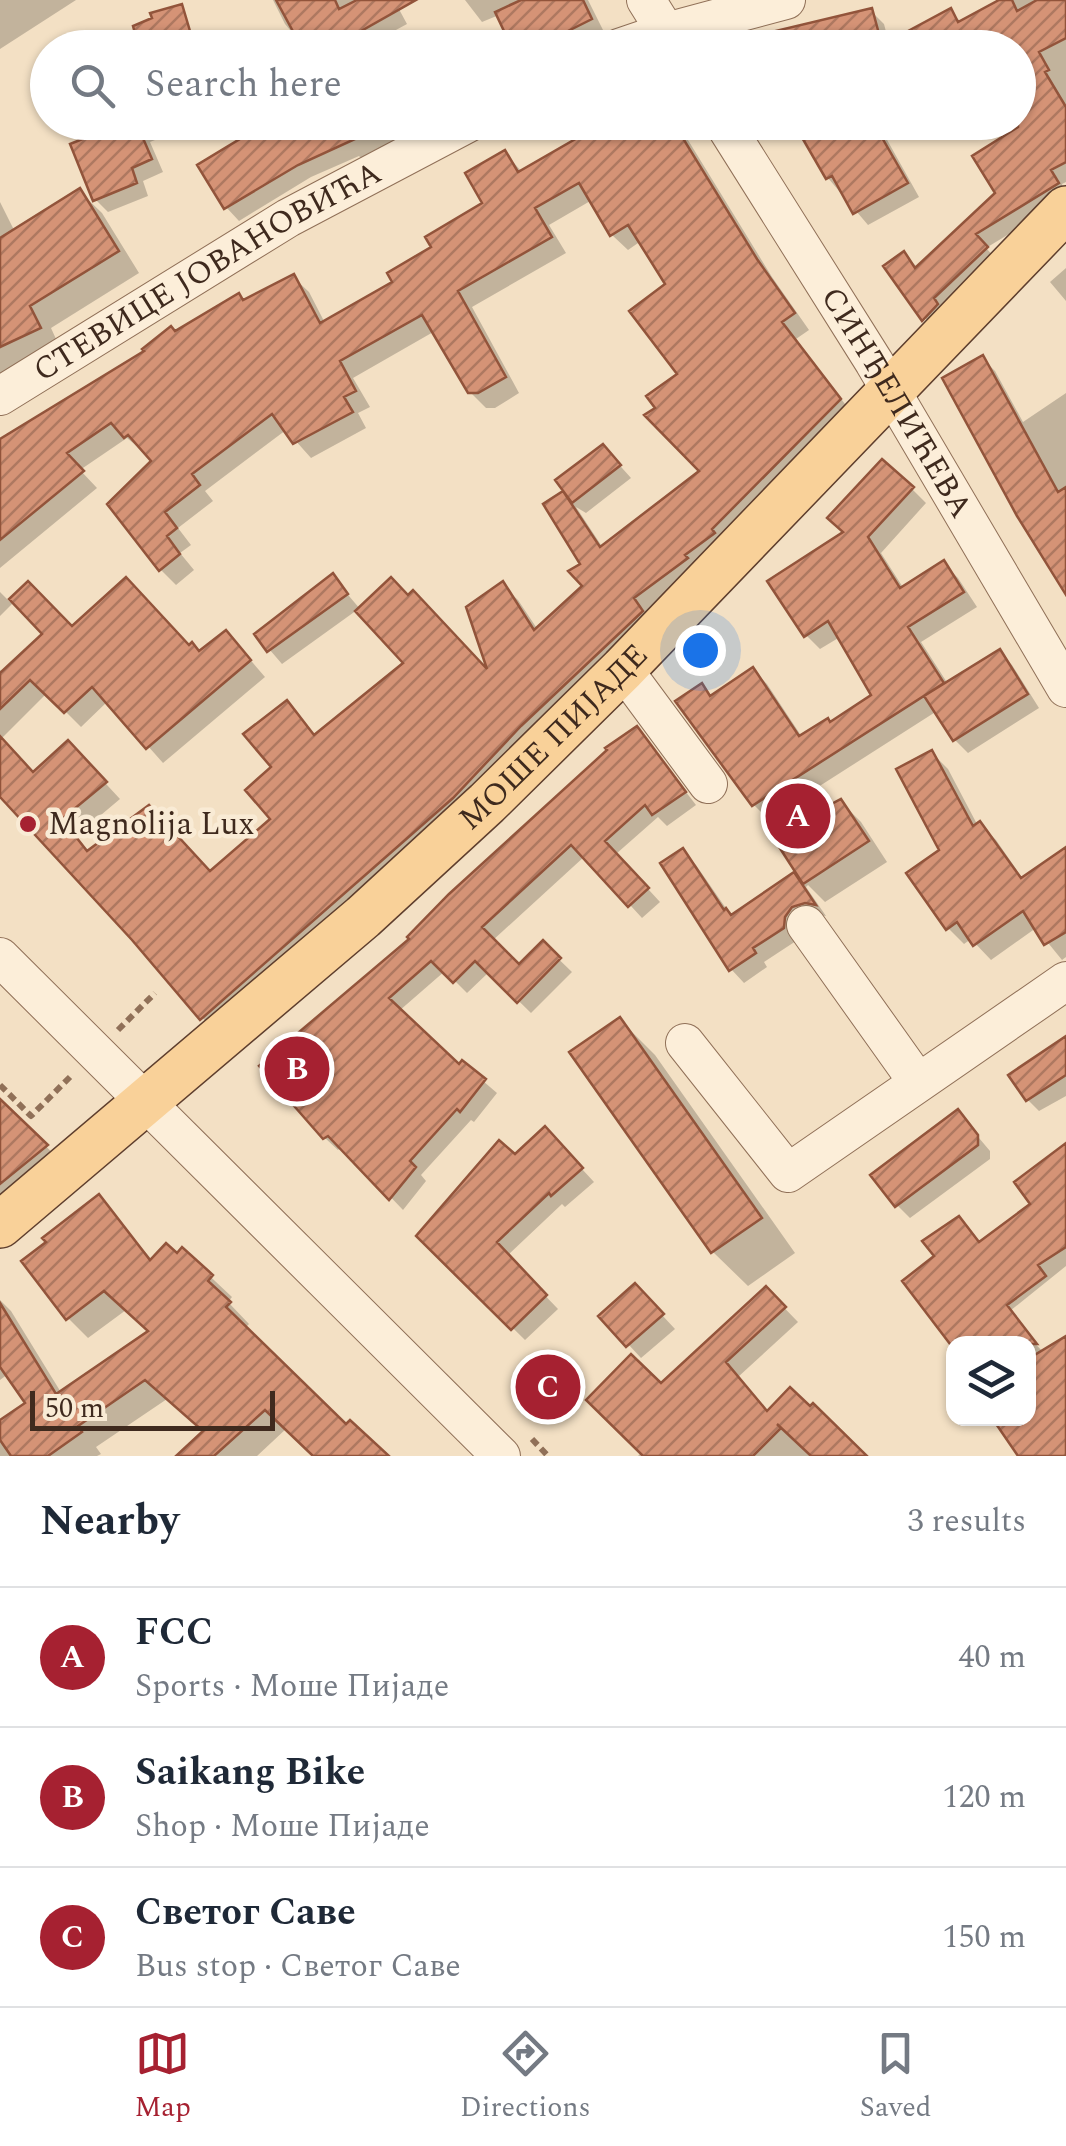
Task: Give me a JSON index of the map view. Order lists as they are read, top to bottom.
{
  "streets": {
    "main road": ["МОШЕ ПИЈАДЕ"],
    "street": ["СТЕВИЦЕ ЈОВАНОВИЋА", "СИНЂЕЛИЋЕВА"]
  },
  "crossings": [
    ["СИНЂЕЛИЋЕВА", "МОШЕ ПИЈАДЕ"]
  ],
  "places": ["Magnolija Lux"],
  "scale_bar": "50 m",
  "page": {
    "search": "Search here",
    "pins": ["A", "B", "C"],
    "scale": "50 m",
    "heading": ["Nearby", "3 results"],
    "list": [
      {
        "mark": "A",
        "name": "FCC",
        "note": "Sports · Моше Пијаде",
        "value": "40 m"
      },
      {
        "mark": "B",
        "name": "Saikang Bike",
        "note": "Shop · Моше Пијаде",
        "value": "120 m"
      },
      {
        "mark": "C",
        "name": "Светог Саве",
        "note": "Bus stop · Светог Саве",
        "value": "150 m"
      }
    ],
    "nav": ["Map", "Directions", "Saved"]
  }
}
